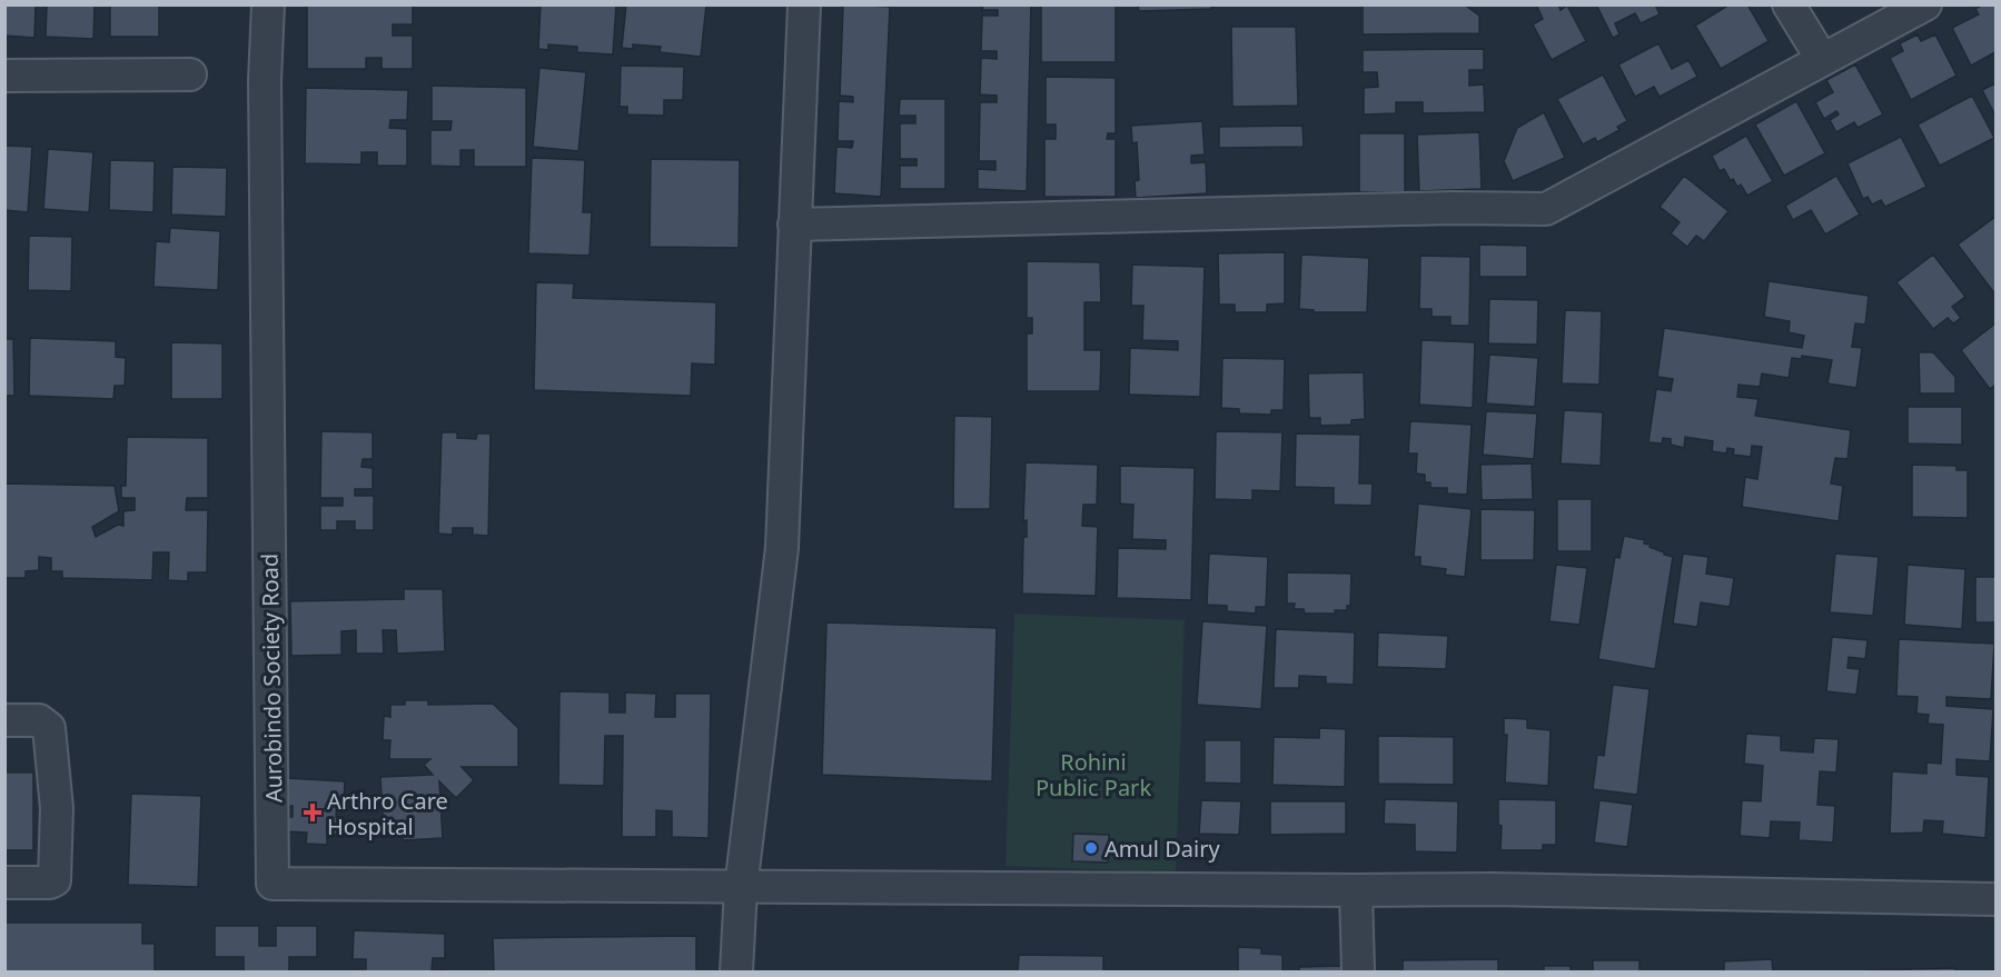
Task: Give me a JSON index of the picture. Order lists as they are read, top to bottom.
{
  "streets": {
    "street": ["Aurobindo Society Road"]
  },
  "parks": ["Rohini Public Park"],
  "places": {
    "health": ["Arthro Care Hospital"],
    "other": ["Amul Dairy"]
  }
}
